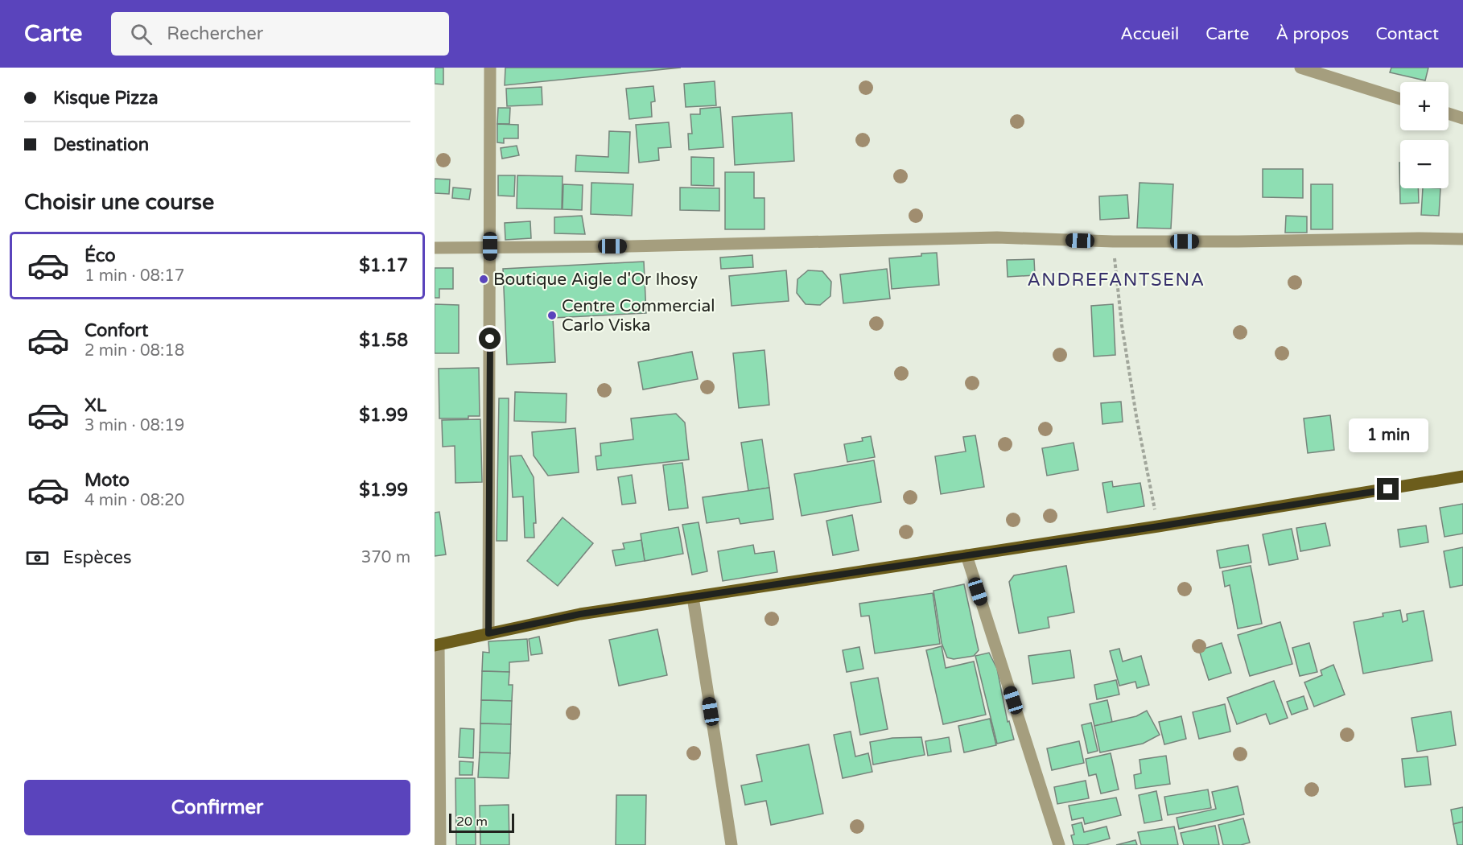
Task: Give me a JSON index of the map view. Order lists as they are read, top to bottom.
{
  "districts": ["ANDREFANTSENA"],
  "places": ["Boutique Aigle d'Or Ihosy", "Centre Commercial Carlo Viska"],
  "scale_bar": "20 m",
  "page": {
    "header": "Carte",
    "search": "Rechercher",
    "nav": [
      "Accueil",
      "Carte",
      "À propos",
      "Contact"
    ],
    "banner": ["Kisque Pizza", "Destination"],
    "map_buttons": ["+", "−"],
    "heading": "Choisir une course",
    "list": [
      {
        "name": "Éco",
        "note": "1 min · 08:17",
        "value": "$1.17"
      },
      {
        "name": "Confort",
        "note": "2 min · 08:18",
        "value": "$1.58"
      },
      {
        "name": "XL",
        "note": "3 min · 08:19",
        "value": "$1.99"
      },
      {
        "name": "Moto",
        "note": "4 min · 08:20",
        "value": "$1.99"
      }
    ],
    "bubble": "1 min",
    "pay": ["Espèces", "370 m"],
    "buttons": "Confirmer",
    "scale": "20 m"
  }
}
